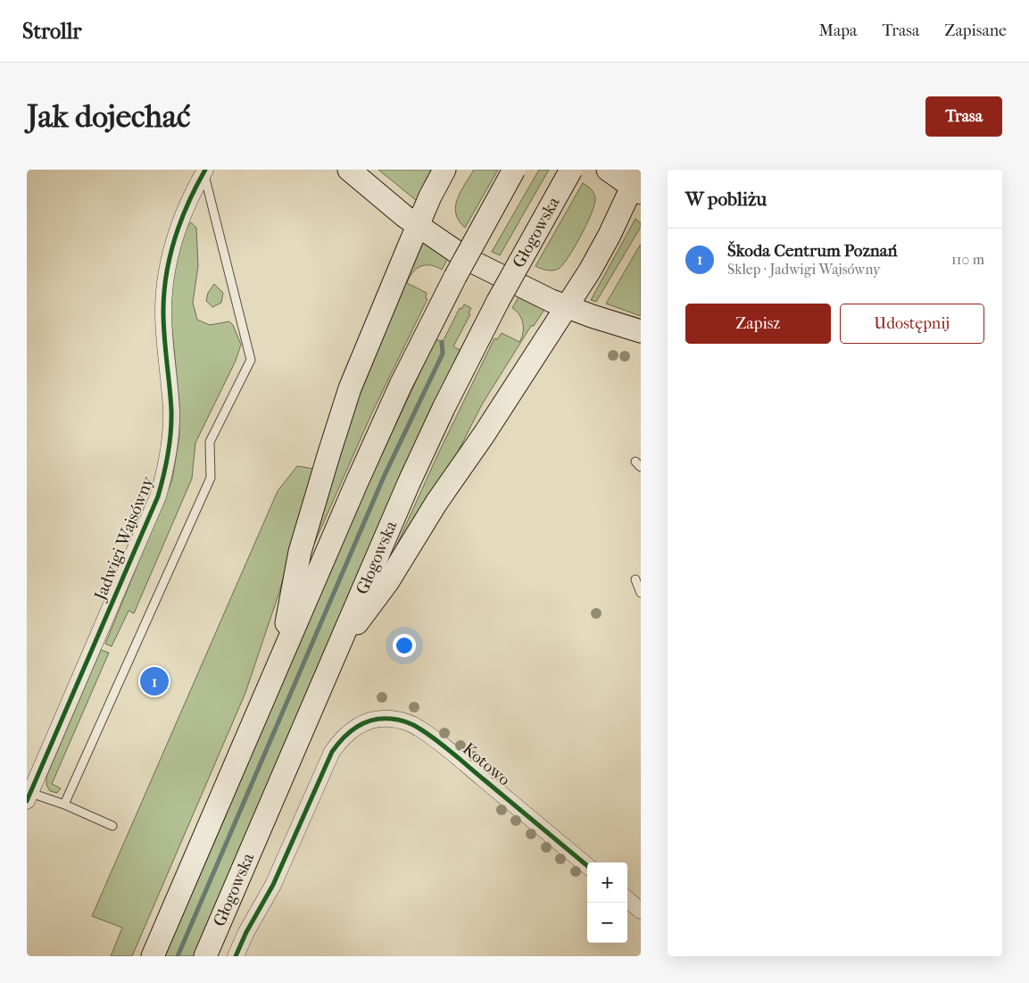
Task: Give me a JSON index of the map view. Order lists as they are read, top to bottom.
{
  "streets": {
    "main road": ["Głogowska"],
    "street": ["Jadwigi Wajsówny", "Kotowo"]
  },
  "page": {
    "header": "Strollr",
    "nav": ["Mapa", "Trasa", "Zapisane"],
    "buttons": [
      "Trasa",
      ["Zapisz", "Udostępnij"]
    ],
    "title": "Jak dojechać",
    "heading": "W pobliżu",
    "list": [
      {
        "mark": "1",
        "name": "Škoda Centrum Poznań",
        "note": "Sklep · Jadwigi Wajsówny",
        "value": "110 m"
      }
    ],
    "pins": "1",
    "map_buttons": ["+", "−"]
  }
}
